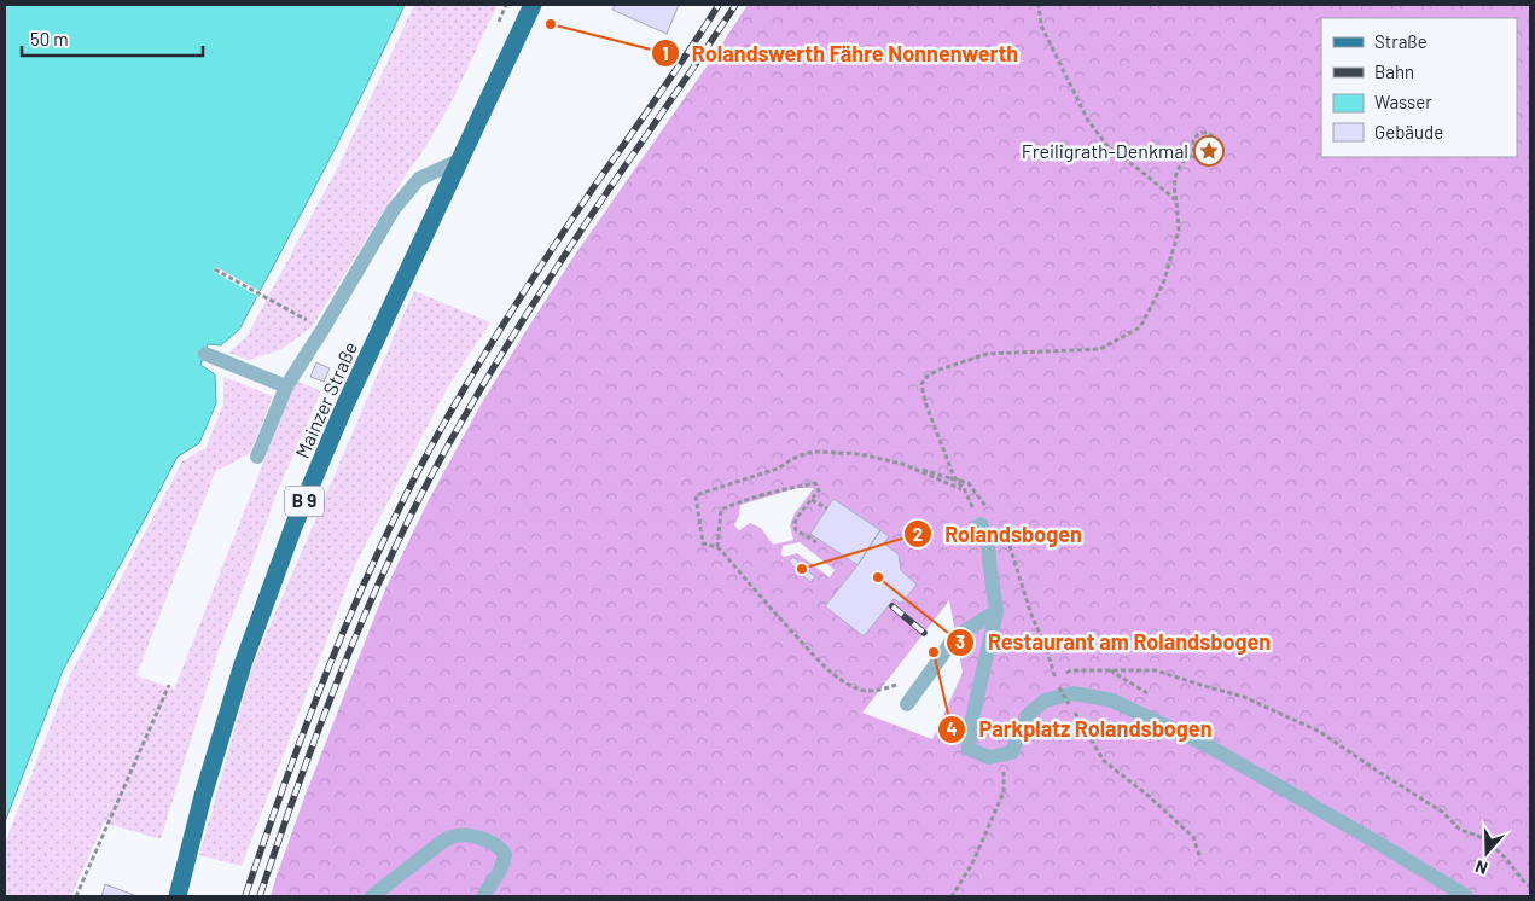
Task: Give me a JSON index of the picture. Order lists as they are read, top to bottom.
{
  "streets": {
    "main road": ["Mainzer Straße", "B 9"]
  },
  "places": {
    "other": [
      "Rolandswerth Fähre Nonnenwerth",
      "Rolandsbogen",
      "Restaurant am Rolandsbogen",
      "Parkplatz Rolandsbogen"
    ],
    "place": ["Freiligrath-Denkmal"]
  },
  "legend": [
    "Straße",
    "Bahn",
    "Wasser",
    "Gebäude"
  ],
  "scale_bar": "50 m",
  "north": "bottom"
}
